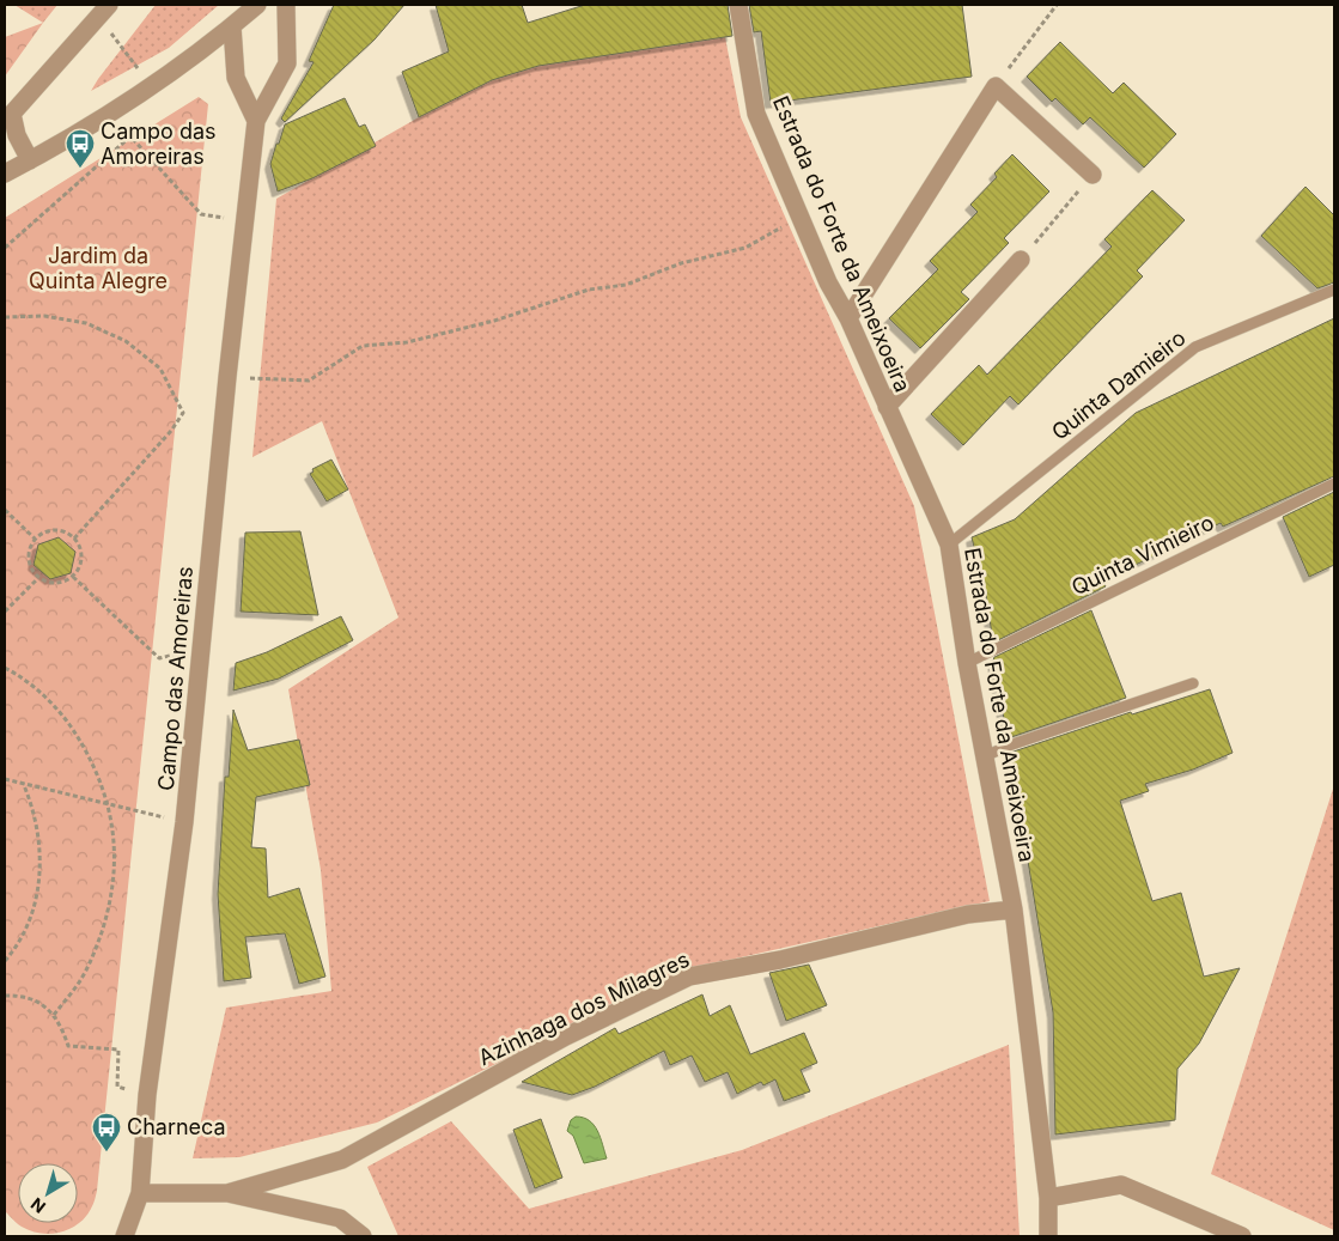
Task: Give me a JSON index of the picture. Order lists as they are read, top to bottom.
{
  "streets": {
    "street": ["Estrada do Forte da Ameixoeira", "Campo das Amoreiras", "Azinhaga dos Milagres"],
    "lane": ["Quinta Damieiro", "Quinta Vimieiro"]
  },
  "crossings": [
    ["Estrada do Forte da Ameixoeira", "Quinta Damieiro"],
    ["Estrada do Forte da Ameixoeira", "Quinta Vimieiro"],
    ["Estrada do Forte da Ameixoeira", "Azinhaga dos Milagres"]
  ],
  "parks": ["Jardim da Quinta Alegre"],
  "places": {
    "bus stop": ["Campo das Amoreiras", "Charneca"]
  },
  "north": "bottom left"
}
